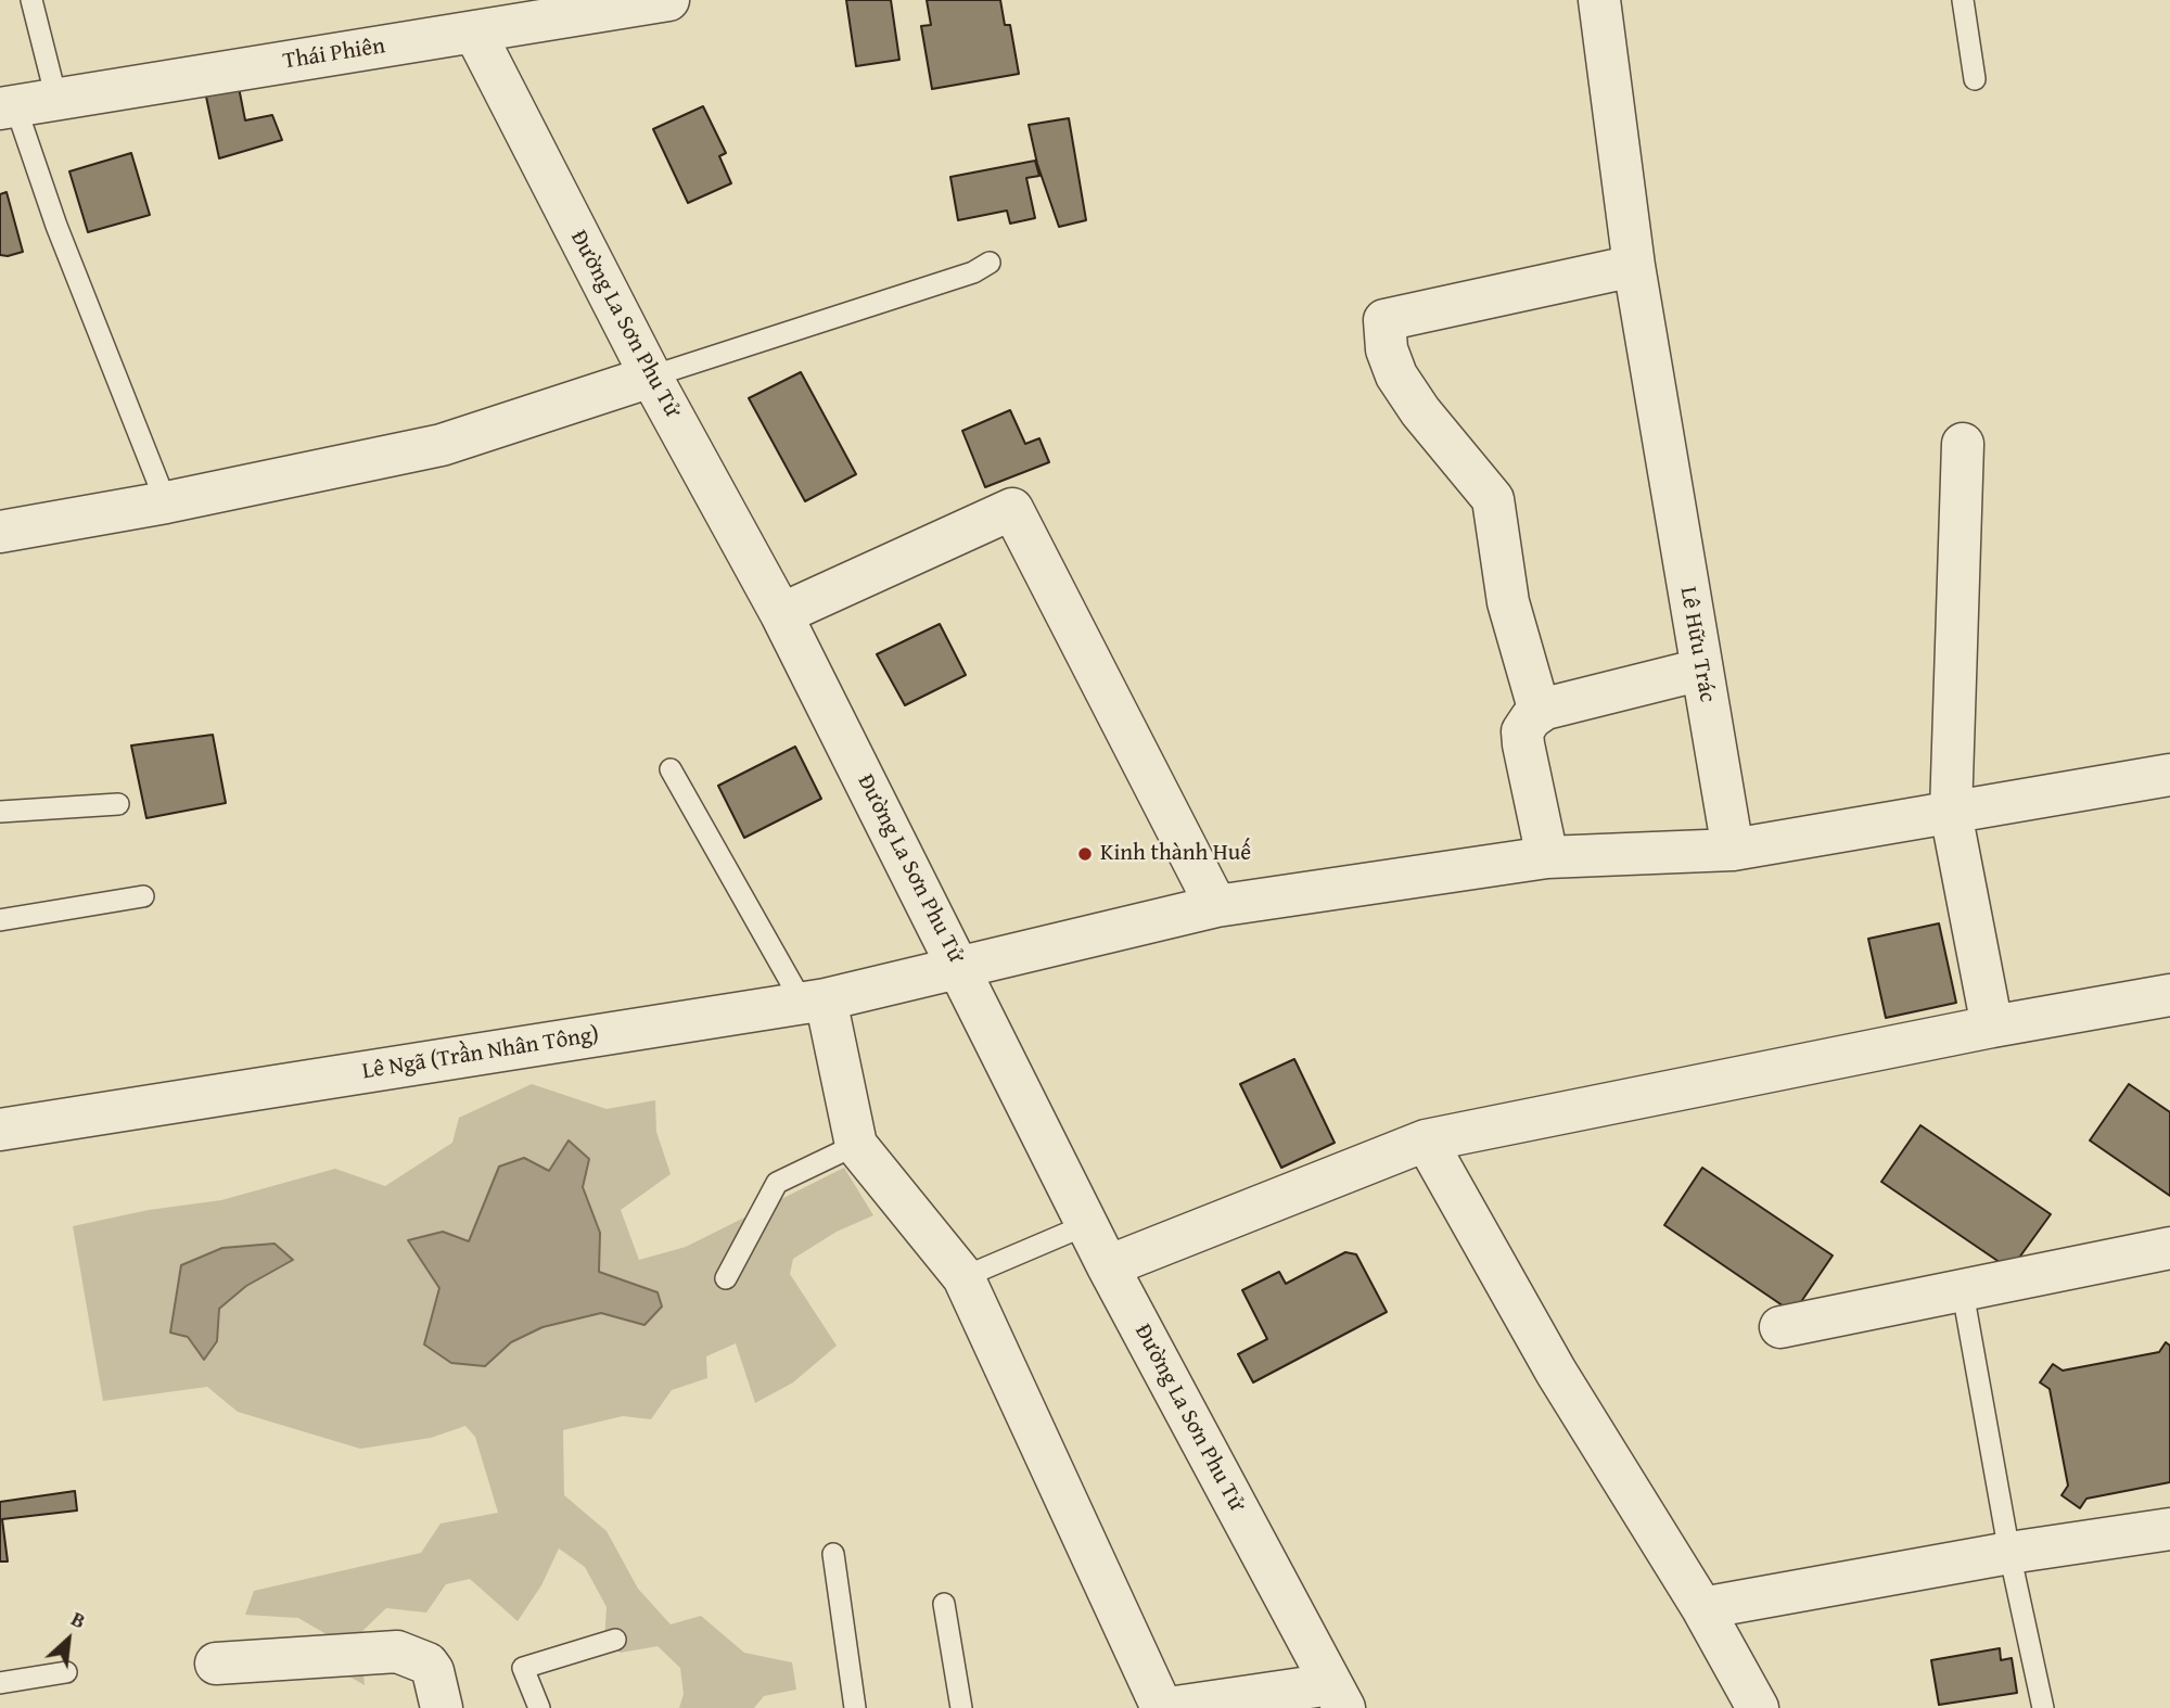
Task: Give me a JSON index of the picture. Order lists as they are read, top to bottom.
{
  "streets": {
    "street": [
      "Thái Phiên",
      "Đường La Sơn Phu Tử",
      "Lê Hữu Trác",
      "Lê Ngã (Trần Nhân Tông)"
    ]
  },
  "crossings": [
    ["Thái Phiên", "Đường La Sơn Phu Tử"],
    ["Đường La Sơn Phu Tử", "Lê Ngã (Trần Nhân Tông)"],
    ["Lê Hữu Trác", "Lê Ngã (Trần Nhân Tông)"]
  ],
  "places": ["Kinh thành Huế"],
  "north": "top right"
}
